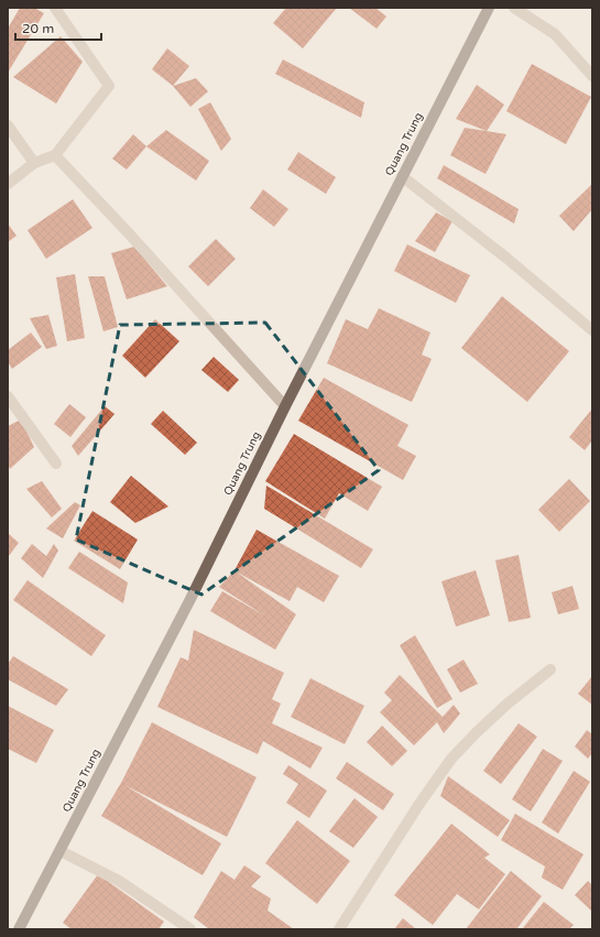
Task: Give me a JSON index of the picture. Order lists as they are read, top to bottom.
{
  "streets": {
    "main road": ["Quang Trung"]
  },
  "scale_bar": "20 m"
}
